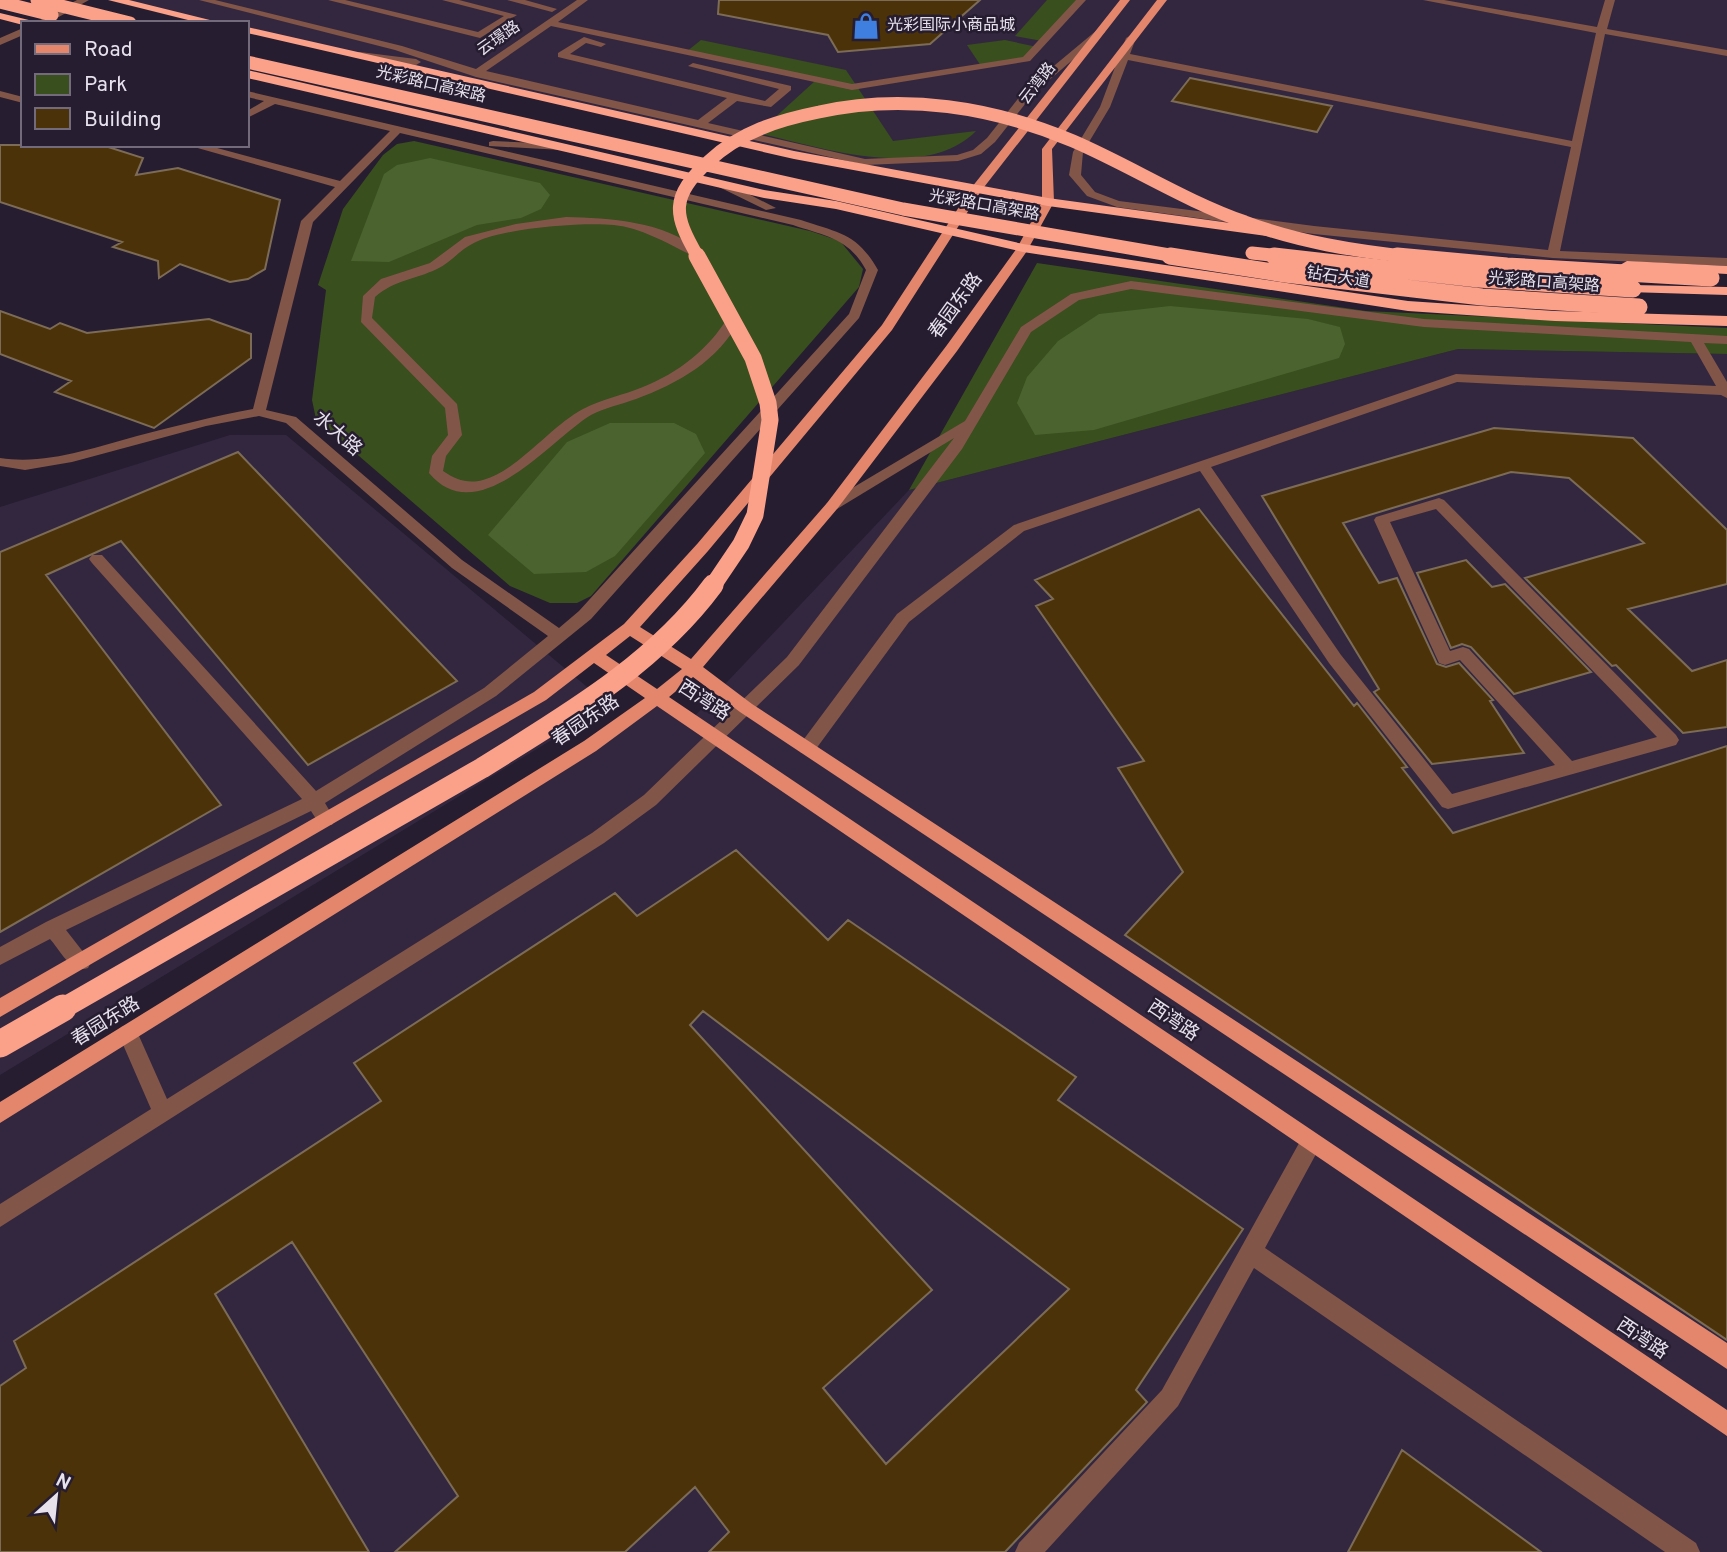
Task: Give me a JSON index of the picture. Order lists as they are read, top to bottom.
{
  "streets": {
    "highway": ["光彩路口高架路", "钻石大道"],
    "main road": ["云湾路", "春园东路", "西湾路"],
    "street": ["云璟路", "水大路"]
  },
  "crossings": [
    ["云璟路", "钻石大道"],
    ["云湾路", "钻石大道"],
    ["光彩路口高架路", "钻石大道"],
    ["钻石大道", "春园东路"],
    ["春园东路", "西湾路"]
  ],
  "places": {
    "shop": ["光彩国际小商品城"]
  },
  "legend": ["Road", "Park", "Building"],
  "north": "top right"
}
